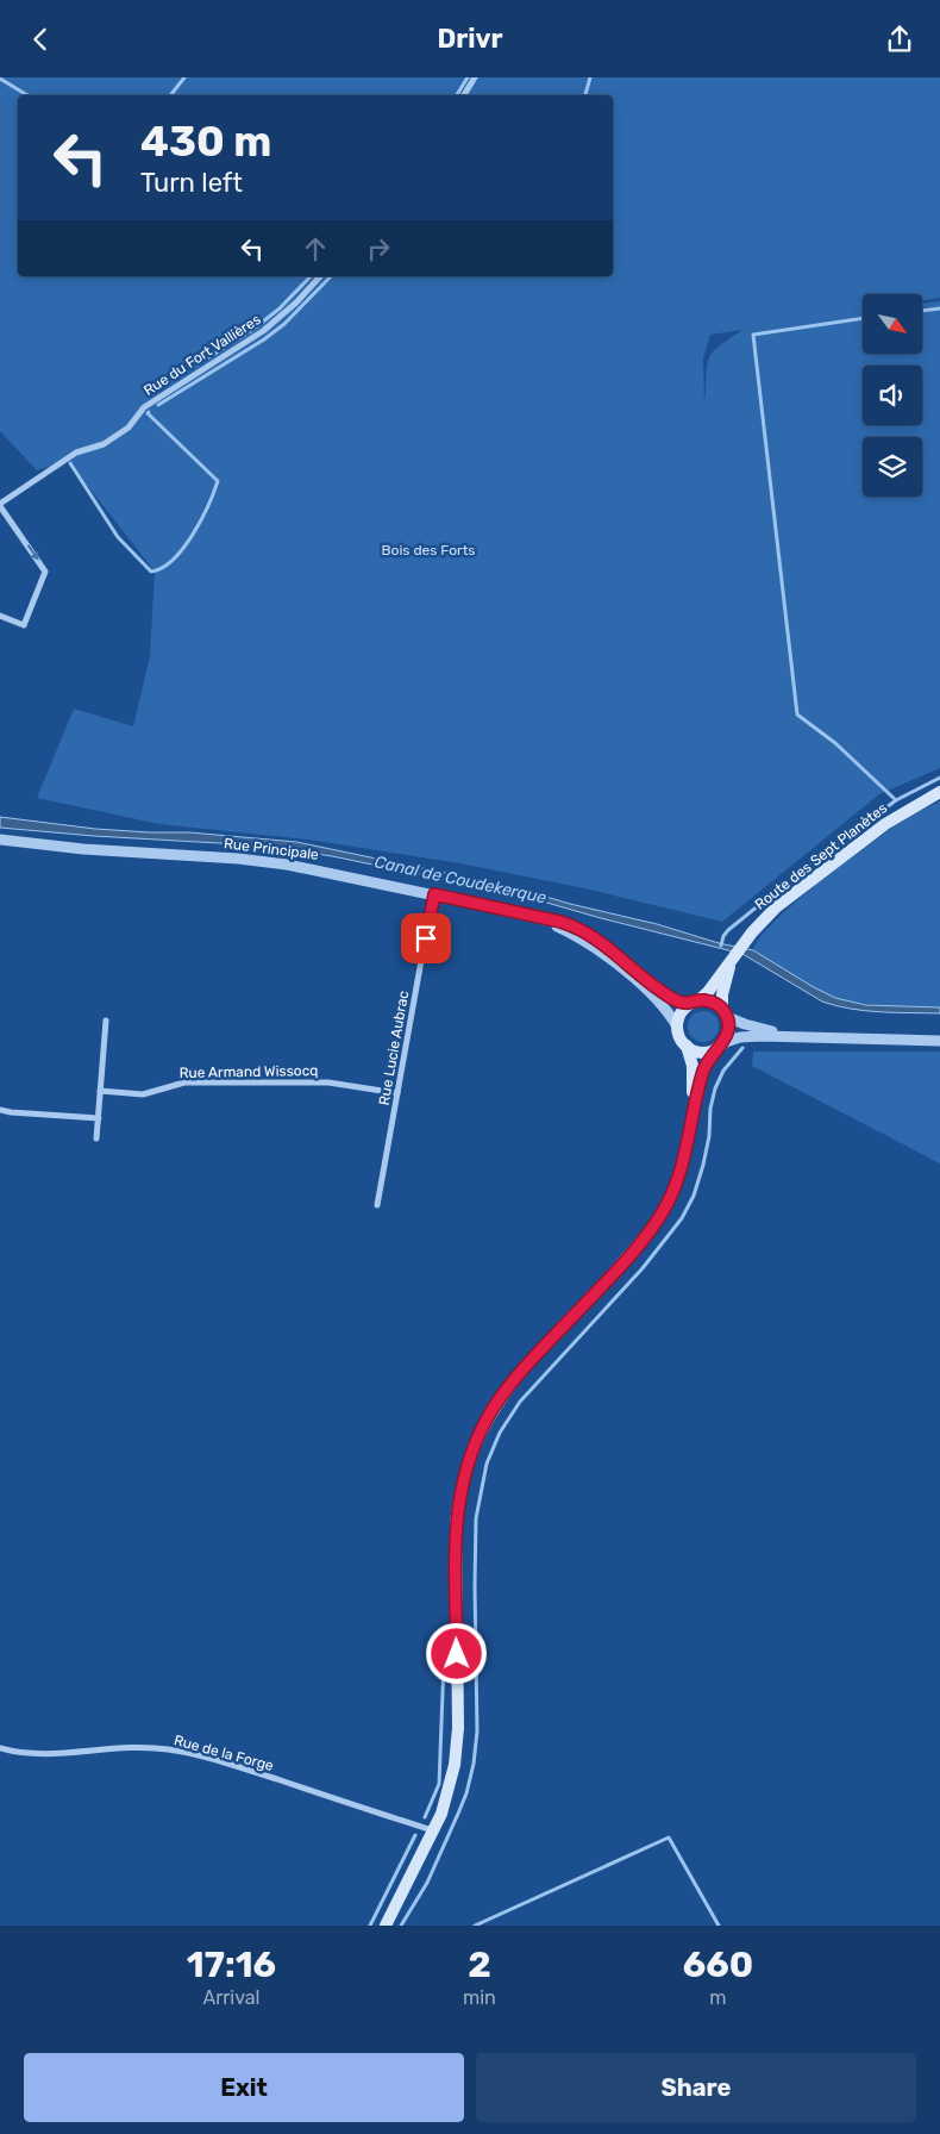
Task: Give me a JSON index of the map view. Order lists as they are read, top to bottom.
{
  "streets": {
    "main road": ["Route des Sept Planètes"],
    "street": [
      "Rue du Fort Vallières",
      "Rue Principale",
      "Rue Lucie Aubrac",
      "Rue Armand Wissocq",
      "Rue de la Forge"
    ]
  },
  "crossings": [
    ["Rue Principale", "Route des Sept Planètes"],
    ["Rue Principale", "Rue Lucie Aubrac"],
    ["Rue Lucie Aubrac", "Rue Armand Wissocq"]
  ],
  "water": ["Canal de Coudekerque"],
  "parks": ["Bois des Forts"],
  "north": "bottom right",
  "page": {
    "header": "Drivr",
    "turn": ["430 m", "Turn left"],
    "eta": [
      "17:16",
      "Arrival",
      "2",
      "min",
      "660",
      "m"
    ],
    "buttons": ["Exit", "Share"]
  }
}
